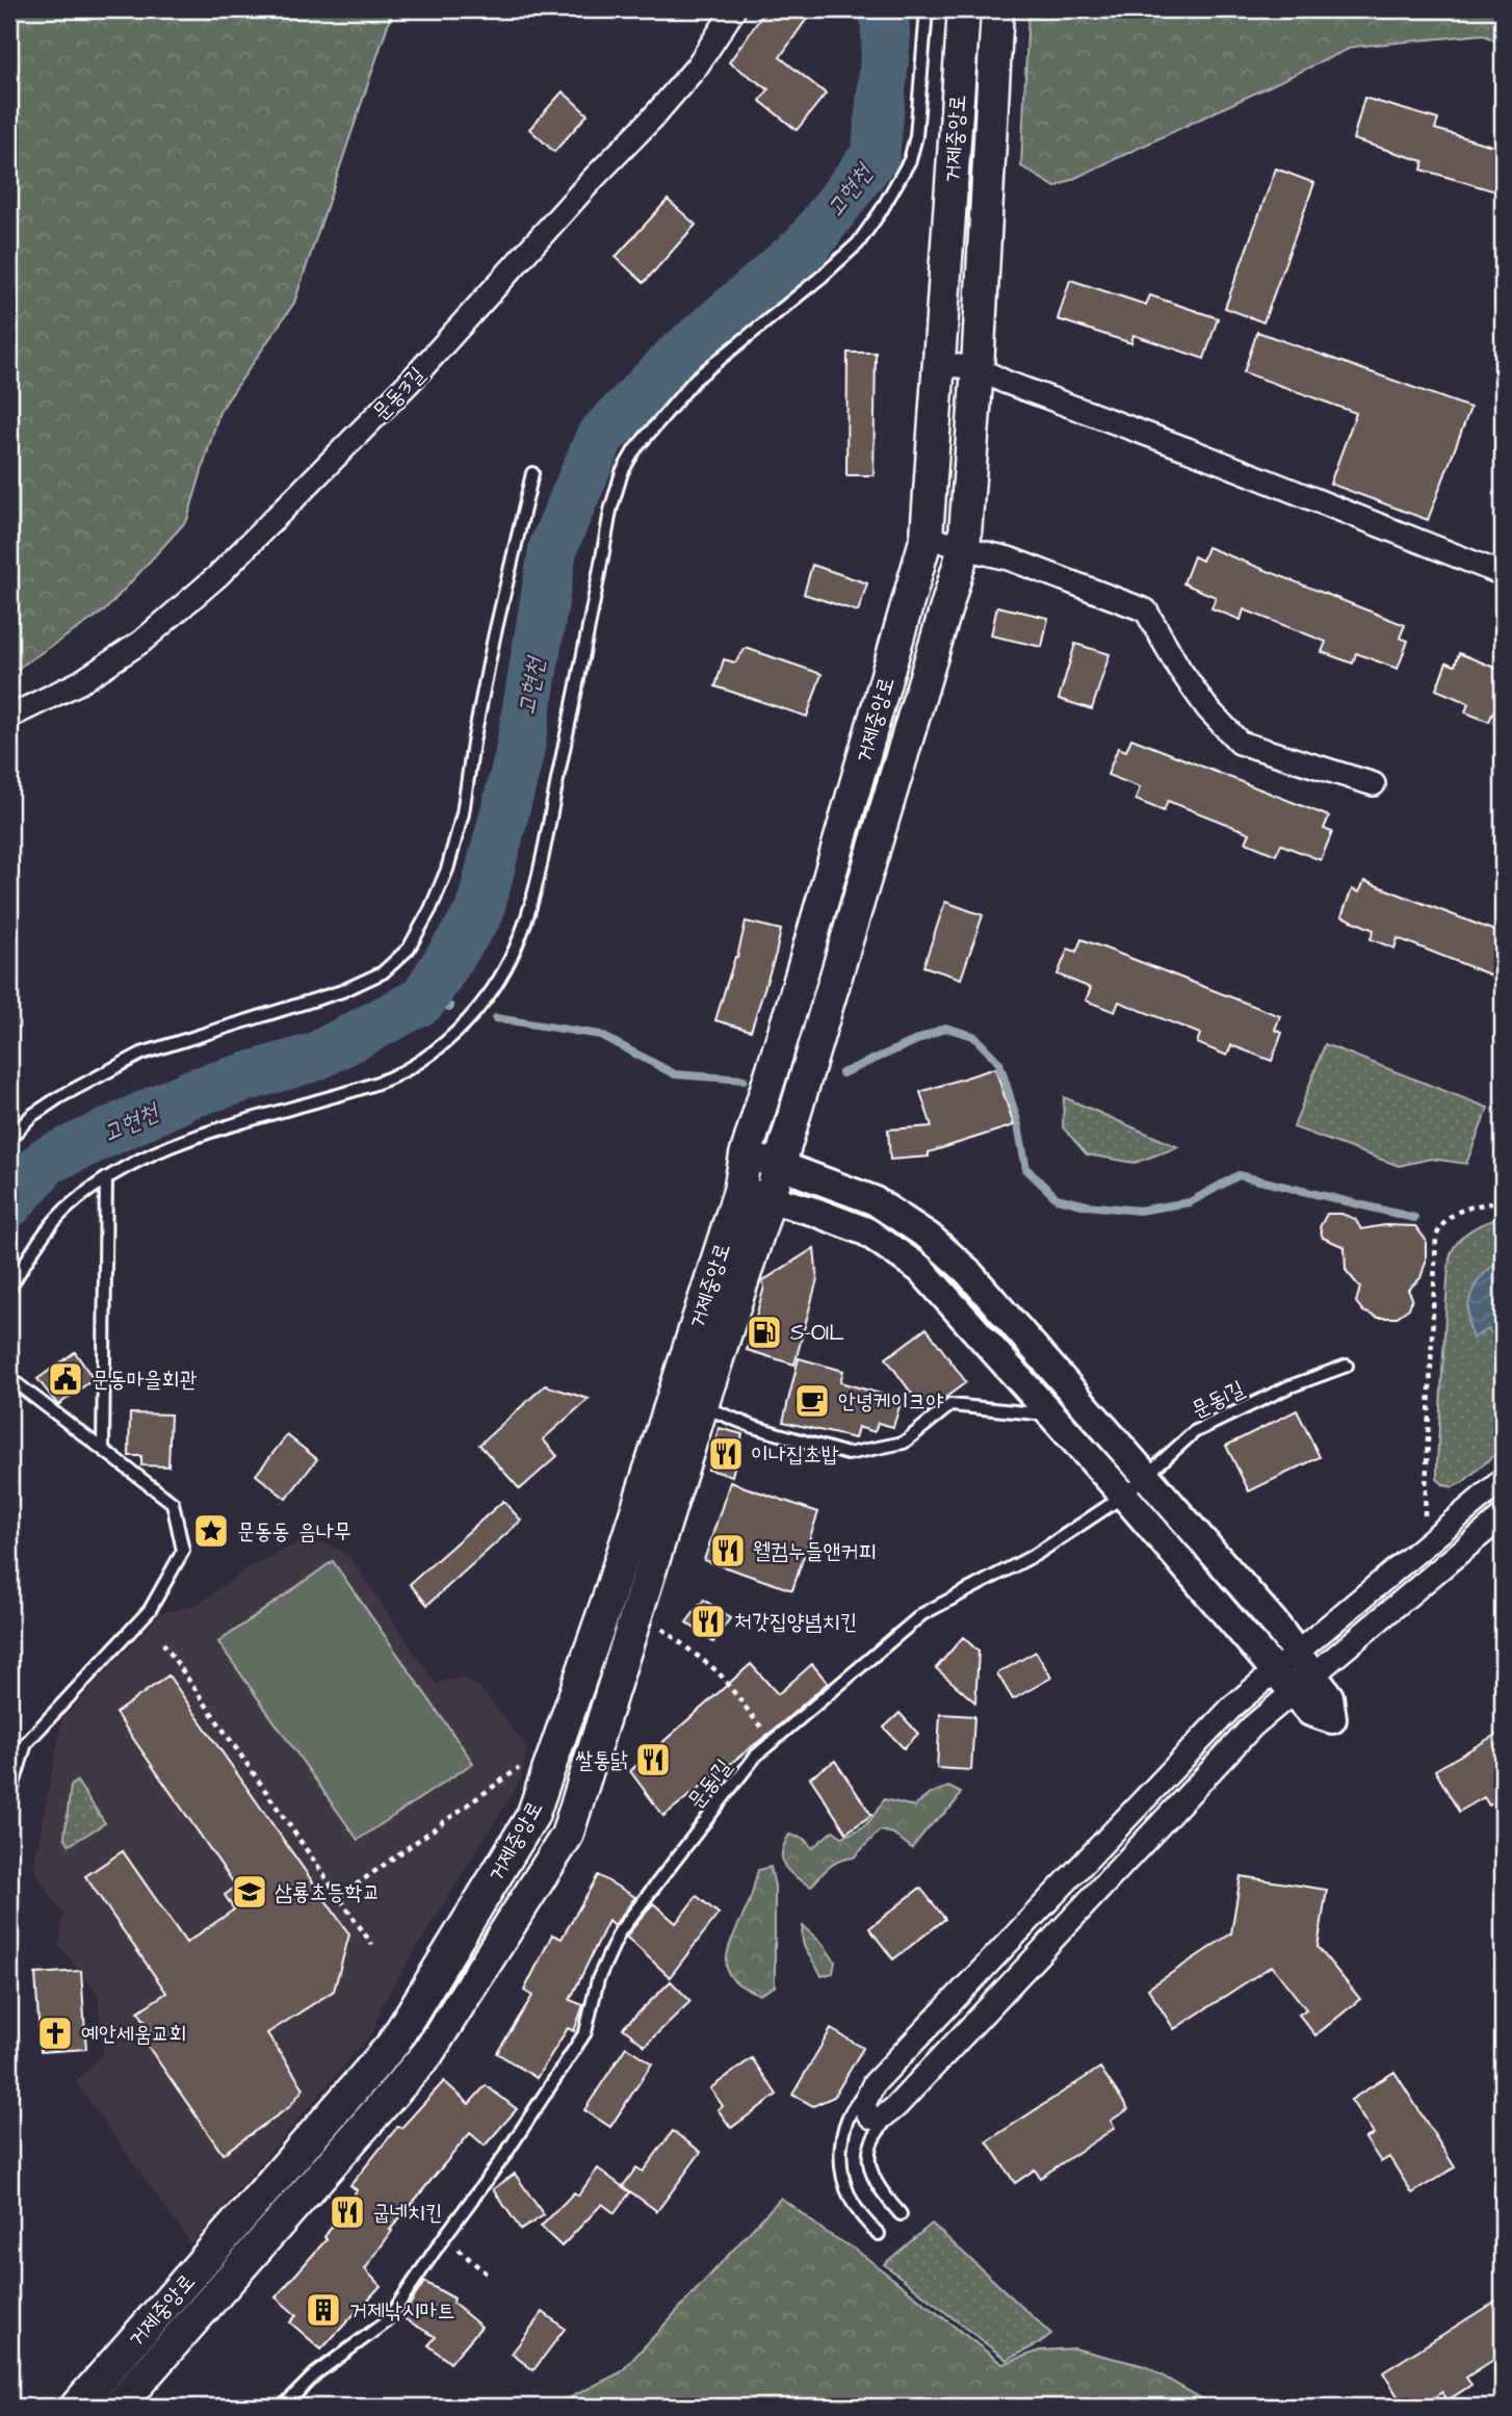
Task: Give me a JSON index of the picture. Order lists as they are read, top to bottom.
{
  "streets": {
    "main road": ["거제중앙로"],
    "street": ["문동3길"],
    "lane": ["문동1길"]
  },
  "water": ["고현천"],
  "places": {
    "fuel station": ["S-OIL"],
    "public building": ["문동마을회관"],
    "cafe": ["안녕케이크야"],
    "restaurant": [
      "이나집초밥",
      "웰컴누들앤커피",
      "처갓집양념치킨",
      "쌀통닭",
      "굽네치킨"
    ],
    "place": ["문동동 음나무"],
    "school or university": ["삼룡초등학교"],
    "church": ["예안세움교회"],
    "building": ["거제낚시마트"]
  }
}
